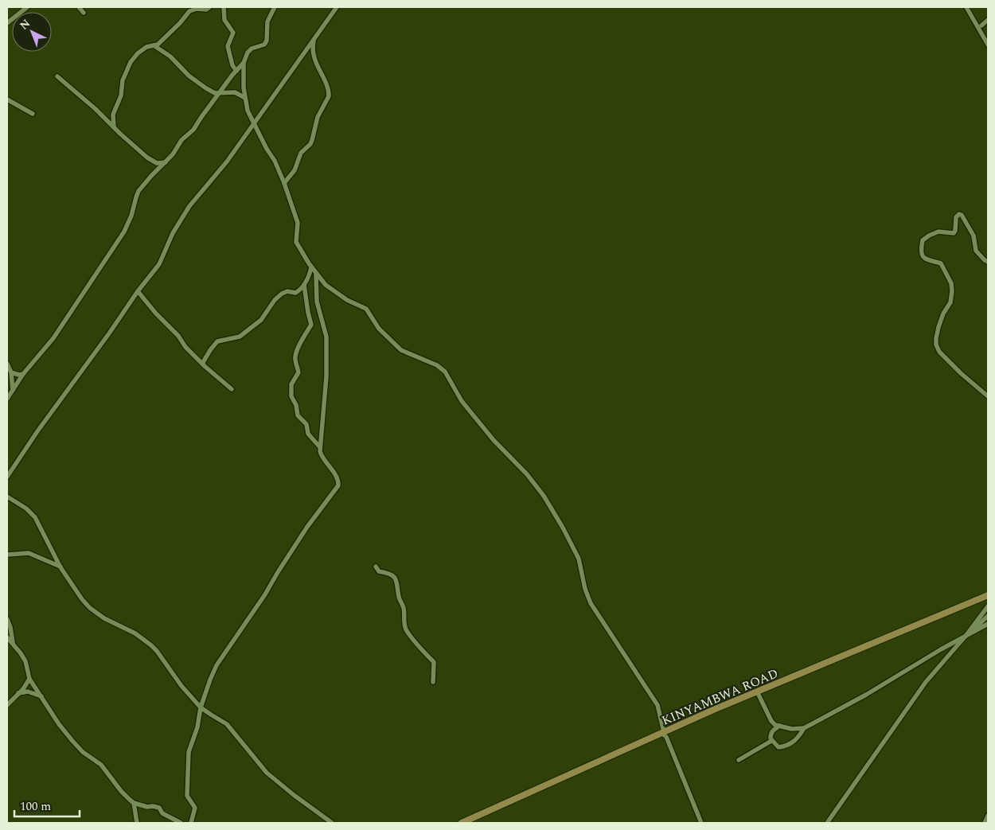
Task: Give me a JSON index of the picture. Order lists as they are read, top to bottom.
{
  "streets": {
    "street": ["KINYAMBWA ROAD"]
  },
  "scale_bar": "100 m",
  "north": "top left"
}
